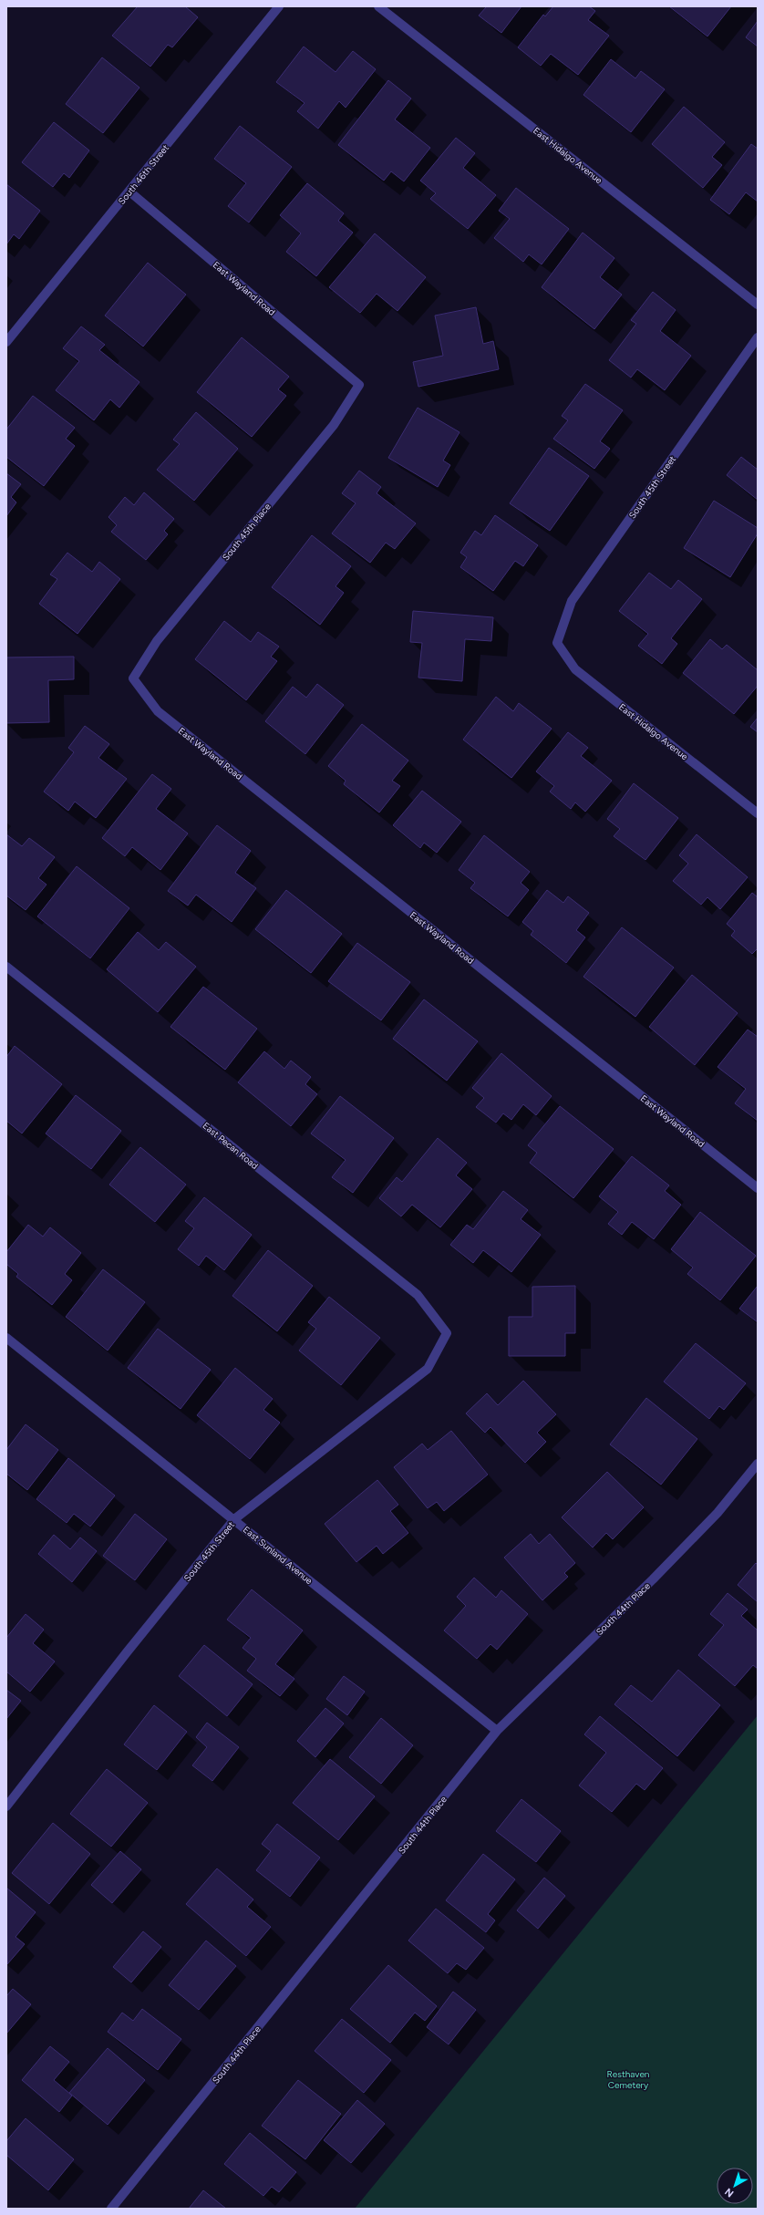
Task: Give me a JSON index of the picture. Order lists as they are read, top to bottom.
{
  "streets": {
    "street": [
      "East Hidalgo Avenue",
      "South 46th Street",
      "East Wayland Road",
      "South 45th Street",
      "South 45th Place",
      "East Pecan Road",
      "East Sunland Avenue",
      "South 44th Place"
    ]
  },
  "crossings": [
    ["East Hidalgo Avenue", "South 45th Street"],
    ["South 46th Street", "East Wayland Road"],
    ["East Wayland Road", "South 45th Place"],
    ["South 45th Street", "East Pecan Road"],
    ["South 45th Street", "East Sunland Avenue"],
    ["East Sunland Avenue", "South 44th Place"]
  ],
  "parks": ["Resthaven Cemetery"],
  "north": "bottom left"
}
